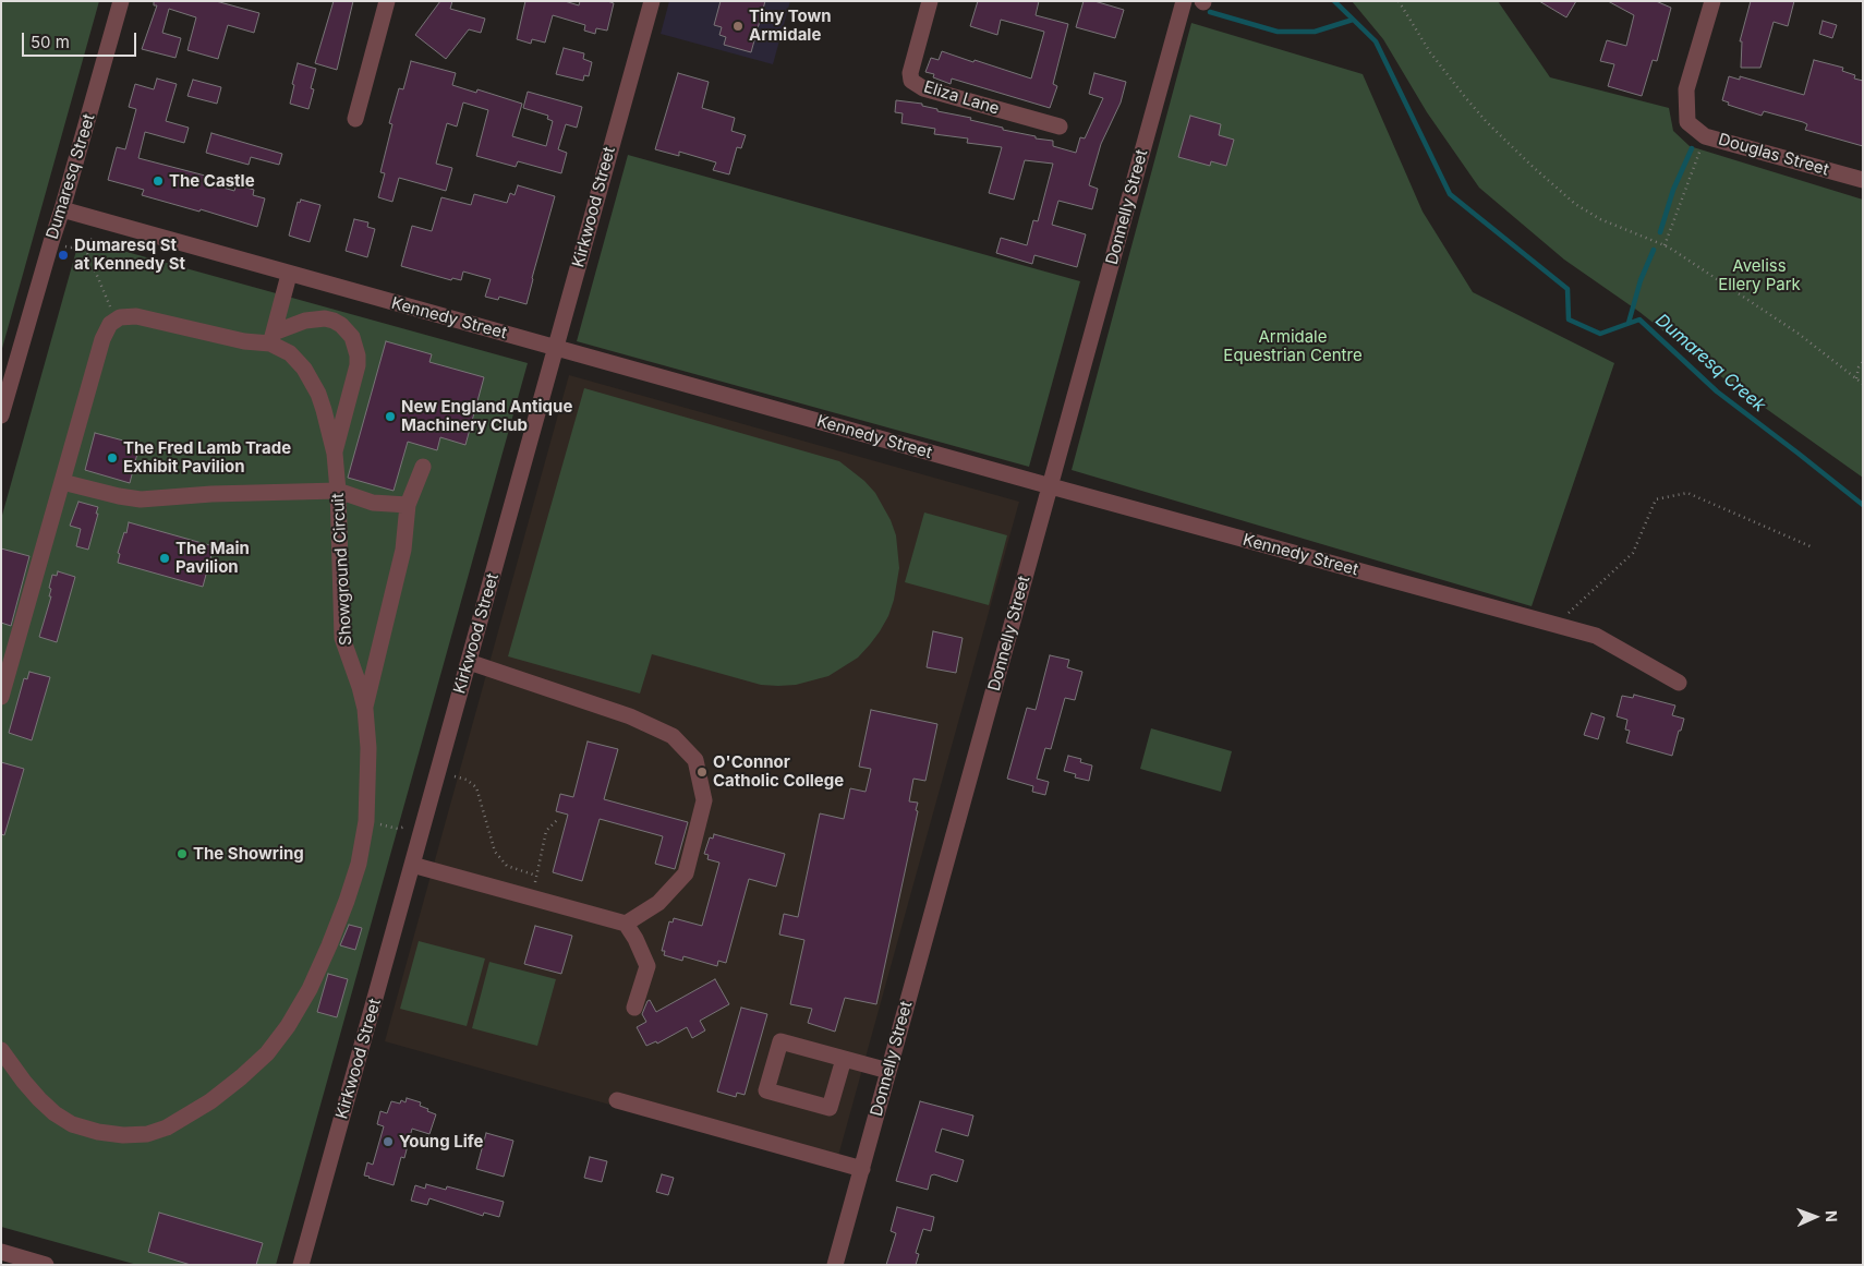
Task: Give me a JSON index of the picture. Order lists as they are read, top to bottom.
{
  "streets": {
    "street": [
      "Eliza Lane",
      "Douglas Street",
      "Dumaresq Street",
      "Kirkwood Street",
      "Donnelly Street",
      "Kennedy Street",
      "Showground Circuit"
    ]
  },
  "crossings": [
    ["Dumaresq Street", "Kennedy Street"],
    ["Kirkwood Street", "Kennedy Street"],
    ["Donnelly Street", "Kennedy Street"]
  ],
  "water": ["Dumaresq Creek"],
  "parks": ["Aveliss Ellery Park", "Armidale Equestrian Centre"],
  "places": [
    "Tiny Town Armidale",
    "The Castle",
    "Dumaresq St at Kennedy St",
    "New England Antique Machinery Club",
    "The Fred Lamb Trade Exhibit Pavilion",
    "The Main Pavilion",
    "O'Connor Catholic College",
    "The Showring",
    "Young Life"
  ],
  "scale_bar": "50 m",
  "north": "right"
}
